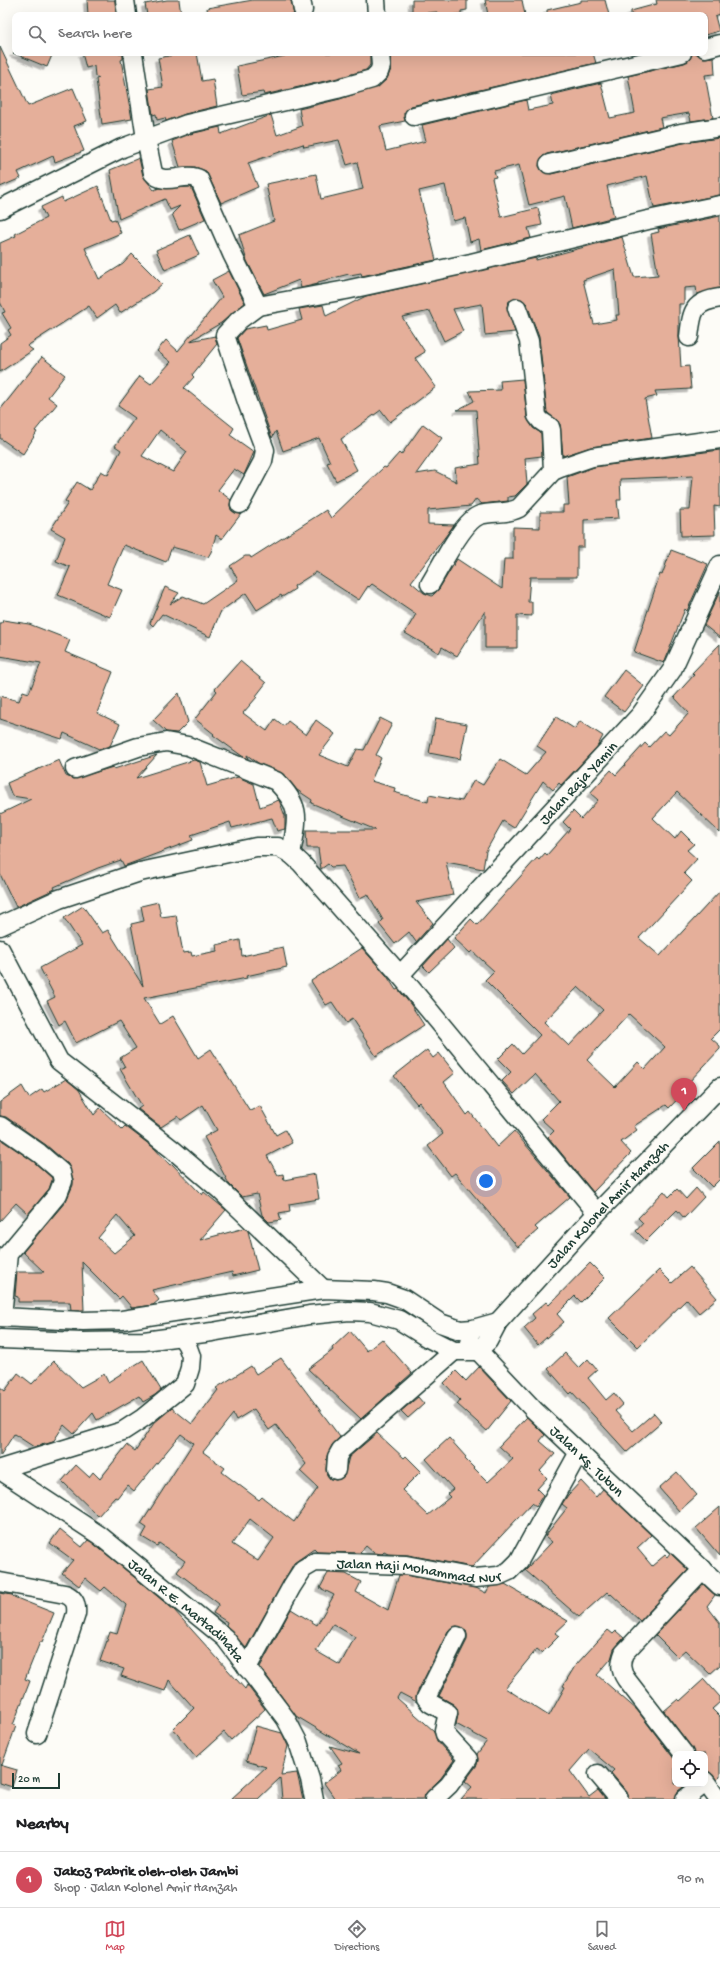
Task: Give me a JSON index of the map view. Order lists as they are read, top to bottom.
{
  "streets": {
    "street": [
      "Jalan Raja Yamin",
      "Jalan Kolonel Amir Hamzah",
      "Jalan Ks. Tubun",
      "Jalan Haji Mohammad Nur",
      "Jalan R.E. Martadinata"
    ]
  },
  "crossings": [
    ["Jalan Kolonel Amir Hamzah", "Jalan Ks. Tubun"],
    ["Jalan Ks. Tubun", "Jalan Haji Mohammad Nur"],
    ["Jalan Haji Mohammad Nur", "Jalan R.E. Martadinata"]
  ],
  "scale_bar": "20 m",
  "page": {
    "search": "Search here",
    "pins": "1",
    "scale": "20 m",
    "heading": "Nearby",
    "list": [
      {
        "mark": "1",
        "name": "Jakoz Pabrik oleh-oleh Jambi",
        "note": "Shop · Jalan Kolonel Amir Hamzah",
        "value": "90 m"
      }
    ],
    "nav": ["Map", "Directions", "Saved"]
  }
}
